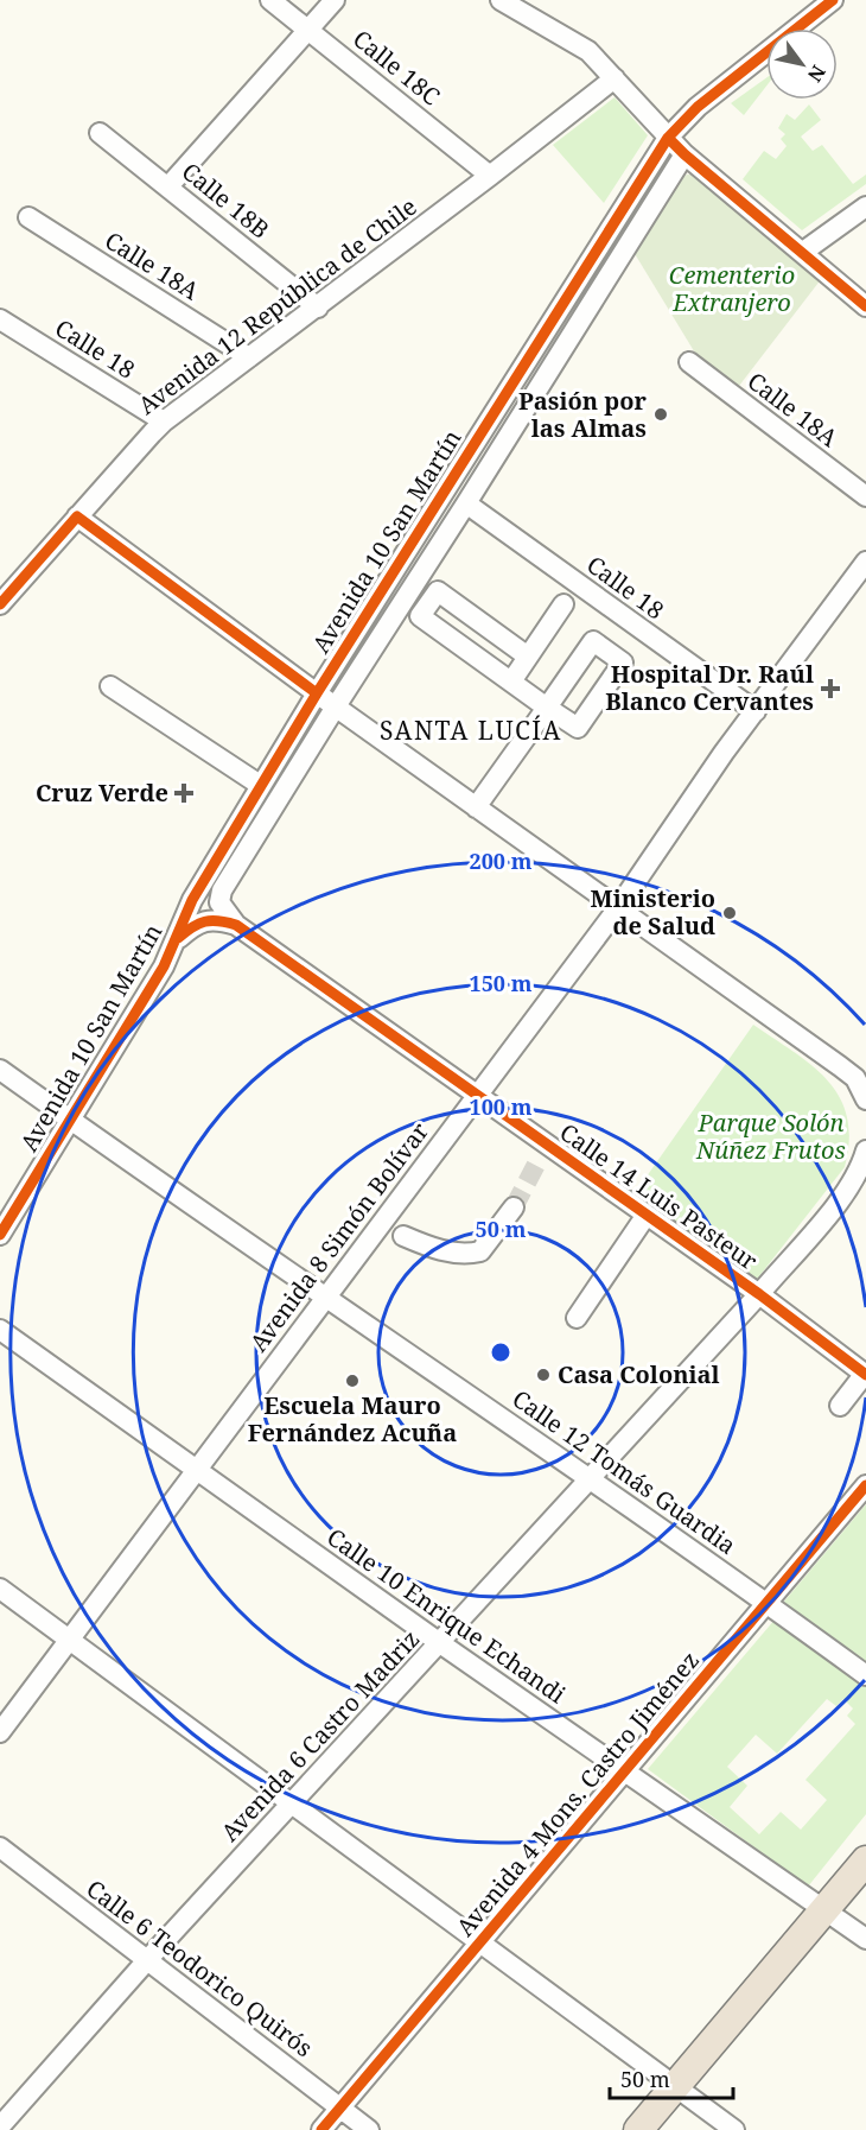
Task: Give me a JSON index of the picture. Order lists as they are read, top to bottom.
{
  "streets": {
    "street": [
      "Calle 18C",
      "Calle 18B",
      "Calle 18A",
      "Avenida 12 República de Chile",
      "Calle 18",
      "Avenida 10 San Martín",
      "Calle 14 Luis Pasteur",
      "Avenida 8 Simón Bolívar",
      "Calle 12 Tomás Guardia",
      "Calle 10 Enrique Echandi",
      "Avenida 6 Castro Madriz",
      "Avenida 4 Mons. Castro Jiménez",
      "Calle 6 Teodorico Quirós"
    ]
  },
  "crossings": [
    ["Calle 18C", "Avenida 12 República de Chile"],
    ["Calle 18B", "Avenida 12 República de Chile"],
    ["Calle 18A", "Avenida 12 República de Chile"],
    ["Avenida 12 República de Chile", "Calle 18"],
    ["Calle 18", "Avenida 10 San Martín"],
    ["Calle 18", "Avenida 8 Simón Bolívar"],
    ["Avenida 10 San Martín", "Calle 14 Luis Pasteur"],
    ["Avenida 10 San Martín", "Calle 12 Tomás Guardia"],
    ["Calle 14 Luis Pasteur", "Avenida 8 Simón Bolívar"],
    ["Calle 14 Luis Pasteur", "Avenida 6 Castro Madriz"],
    ["Avenida 8 Simón Bolívar", "Calle 12 Tomás Guardia"],
    ["Avenida 8 Simón Bolívar", "Calle 10 Enrique Echandi"],
    ["Calle 12 Tomás Guardia", "Avenida 6 Castro Madriz"],
    ["Calle 12 Tomás Guardia", "Avenida 4 Mons. Castro Jiménez"],
    ["Calle 10 Enrique Echandi", "Avenida 6 Castro Madriz"],
    ["Calle 10 Enrique Echandi", "Avenida 4 Mons. Castro Jiménez"],
    ["Avenida 6 Castro Madriz", "Calle 6 Teodorico Quirós"],
    ["Avenida 4 Mons. Castro Jiménez", "Calle 6 Teodorico Quirós"]
  ],
  "districts": ["SANTA LUCÍA"],
  "parks": ["Cementerio Extranjero", "Parque Solón Núñez Frutos"],
  "places": {
    "other": [
      "Pasión por las Almas",
      "Ministerio de Salud",
      "Casa Colonial",
      "Escuela Mauro Fernández Acuña"
    ],
    "health": ["Hospital Dr. Raúl Blanco Cervantes", "Cruz Verde"]
  },
  "scale_bar": "50 m",
  "north": "bottom right",
  "rings": [
    "200 m",
    "150 m",
    "100 m",
    "50 m"
  ]
}
